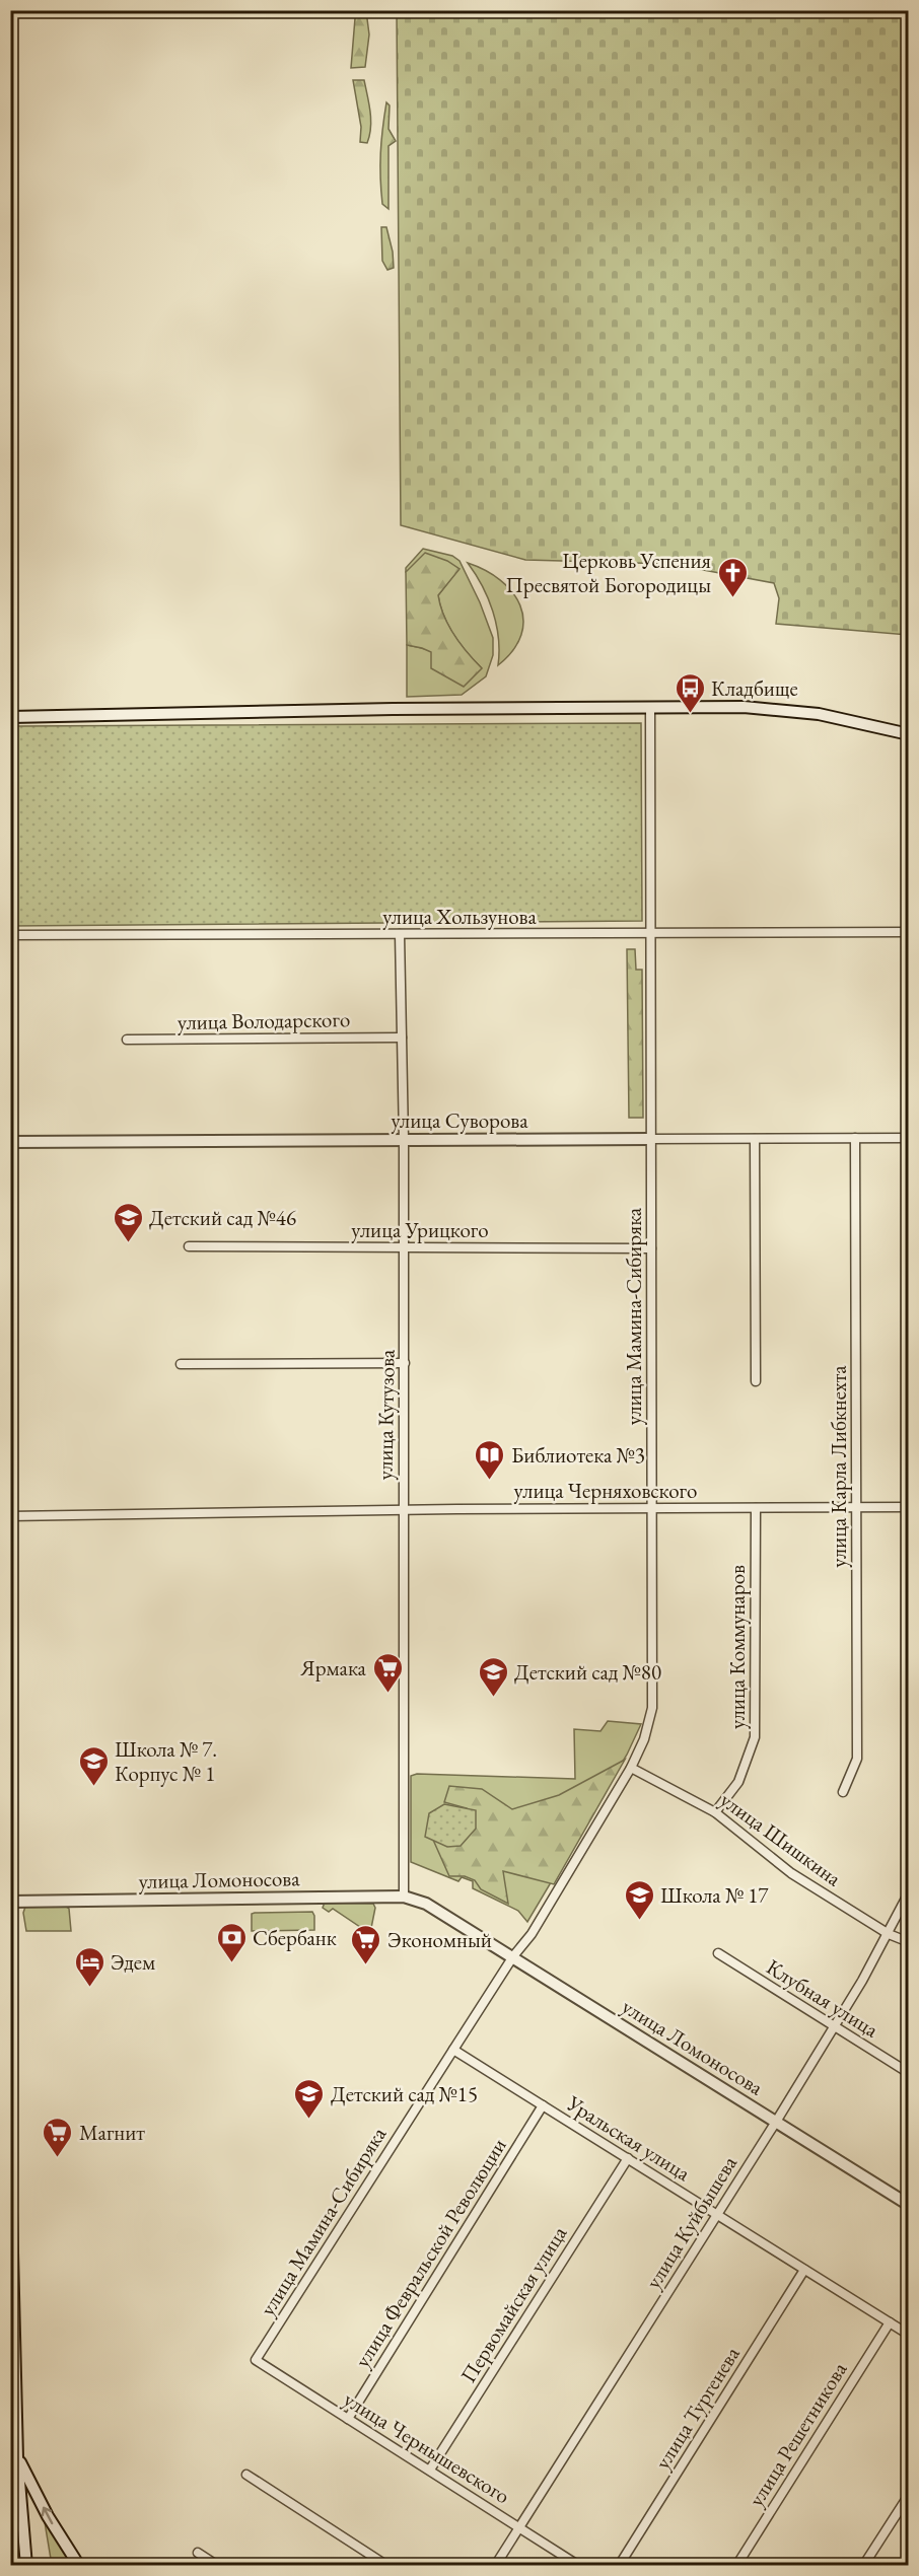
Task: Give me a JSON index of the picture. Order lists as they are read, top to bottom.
{
  "streets": {
    "street": [
      "улица Хользунова",
      "улица Володарского",
      "улица Суворова",
      "улица Урицкого",
      "улица Мамина-Сибиряка",
      "улица Кутузова",
      "улица Карла Либкнехта",
      "улица Черняховского",
      "улица Коммунаров",
      "улица Шишкина",
      "улица Ломоносова",
      "Клубная улица",
      "Уральская улица",
      "улица Куйбышева",
      "улица Февральской Революции",
      "Первомайская улица",
      "улица Тургенева",
      "улица Решетникова",
      "улица Чернышевского"
    ]
  },
  "crossings": [
    ["улица Хользунова", "улица Мамина-Сибиряка"],
    ["улица Хользунова", "улица Кутузова"],
    ["улица Володарского", "улица Кутузова"],
    ["улица Суворова", "улица Мамина-Сибиряка"],
    ["улица Суворова", "улица Кутузова"],
    ["улица Суворова", "улица Карла Либкнехта"],
    ["улица Урицкого", "улица Мамина-Сибиряка"],
    ["улица Урицкого", "улица Кутузова"],
    ["улица Мамина-Сибиряка", "улица Черняховского"],
    ["улица Мамина-Сибиряка", "улица Шишкина"],
    ["улица Мамина-Сибиряка", "улица Ломоносова"],
    ["улица Мамина-Сибиряка", "Уральская улица"],
    ["улица Мамина-Сибиряка", "улица Чернышевского"],
    ["улица Кутузова", "улица Черняховского"],
    ["улица Кутузова", "улица Ломоносова"],
    ["улица Карла Либкнехта", "улица Черняховского"],
    ["улица Черняховского", "улица Коммунаров"],
    ["улица Коммунаров", "улица Шишкина"],
    ["улица Шишкина", "улица Куйбышева"],
    ["улица Ломоносова", "улица Куйбышева"],
    ["Клубная улица", "улица Куйбышева"],
    ["Уральская улица", "улица Куйбышева"],
    ["Уральская улица", "улица Февральской Революции"],
    ["Уральская улица", "Первомайская улица"],
    ["Уральская улица", "улица Тургенева"],
    ["Уральская улица", "улица Решетникова"],
    ["улица Куйбышева", "улица Чернышевского"],
    ["улица Февральской Революции", "улица Чернышевского"],
    ["Первомайская улица", "улица Чернышевского"]
  ],
  "places": {
    "church": ["Церковь Успения Пресвятой Богородицы"],
    "bus stop": ["Кладбище"],
    "school or university": [
      "Детский сад №46",
      "Детский сад №80",
      "Школа № 7. Корпус № 1",
      "Школа № 17",
      "Детский сад №15"
    ],
    "library": ["Библиотека №3"],
    "supermarket": ["Ярмака", "Экономный", "Магнит"],
    "bank": ["Сбербанк"],
    "hotel": ["Эдем"]
  }
}
